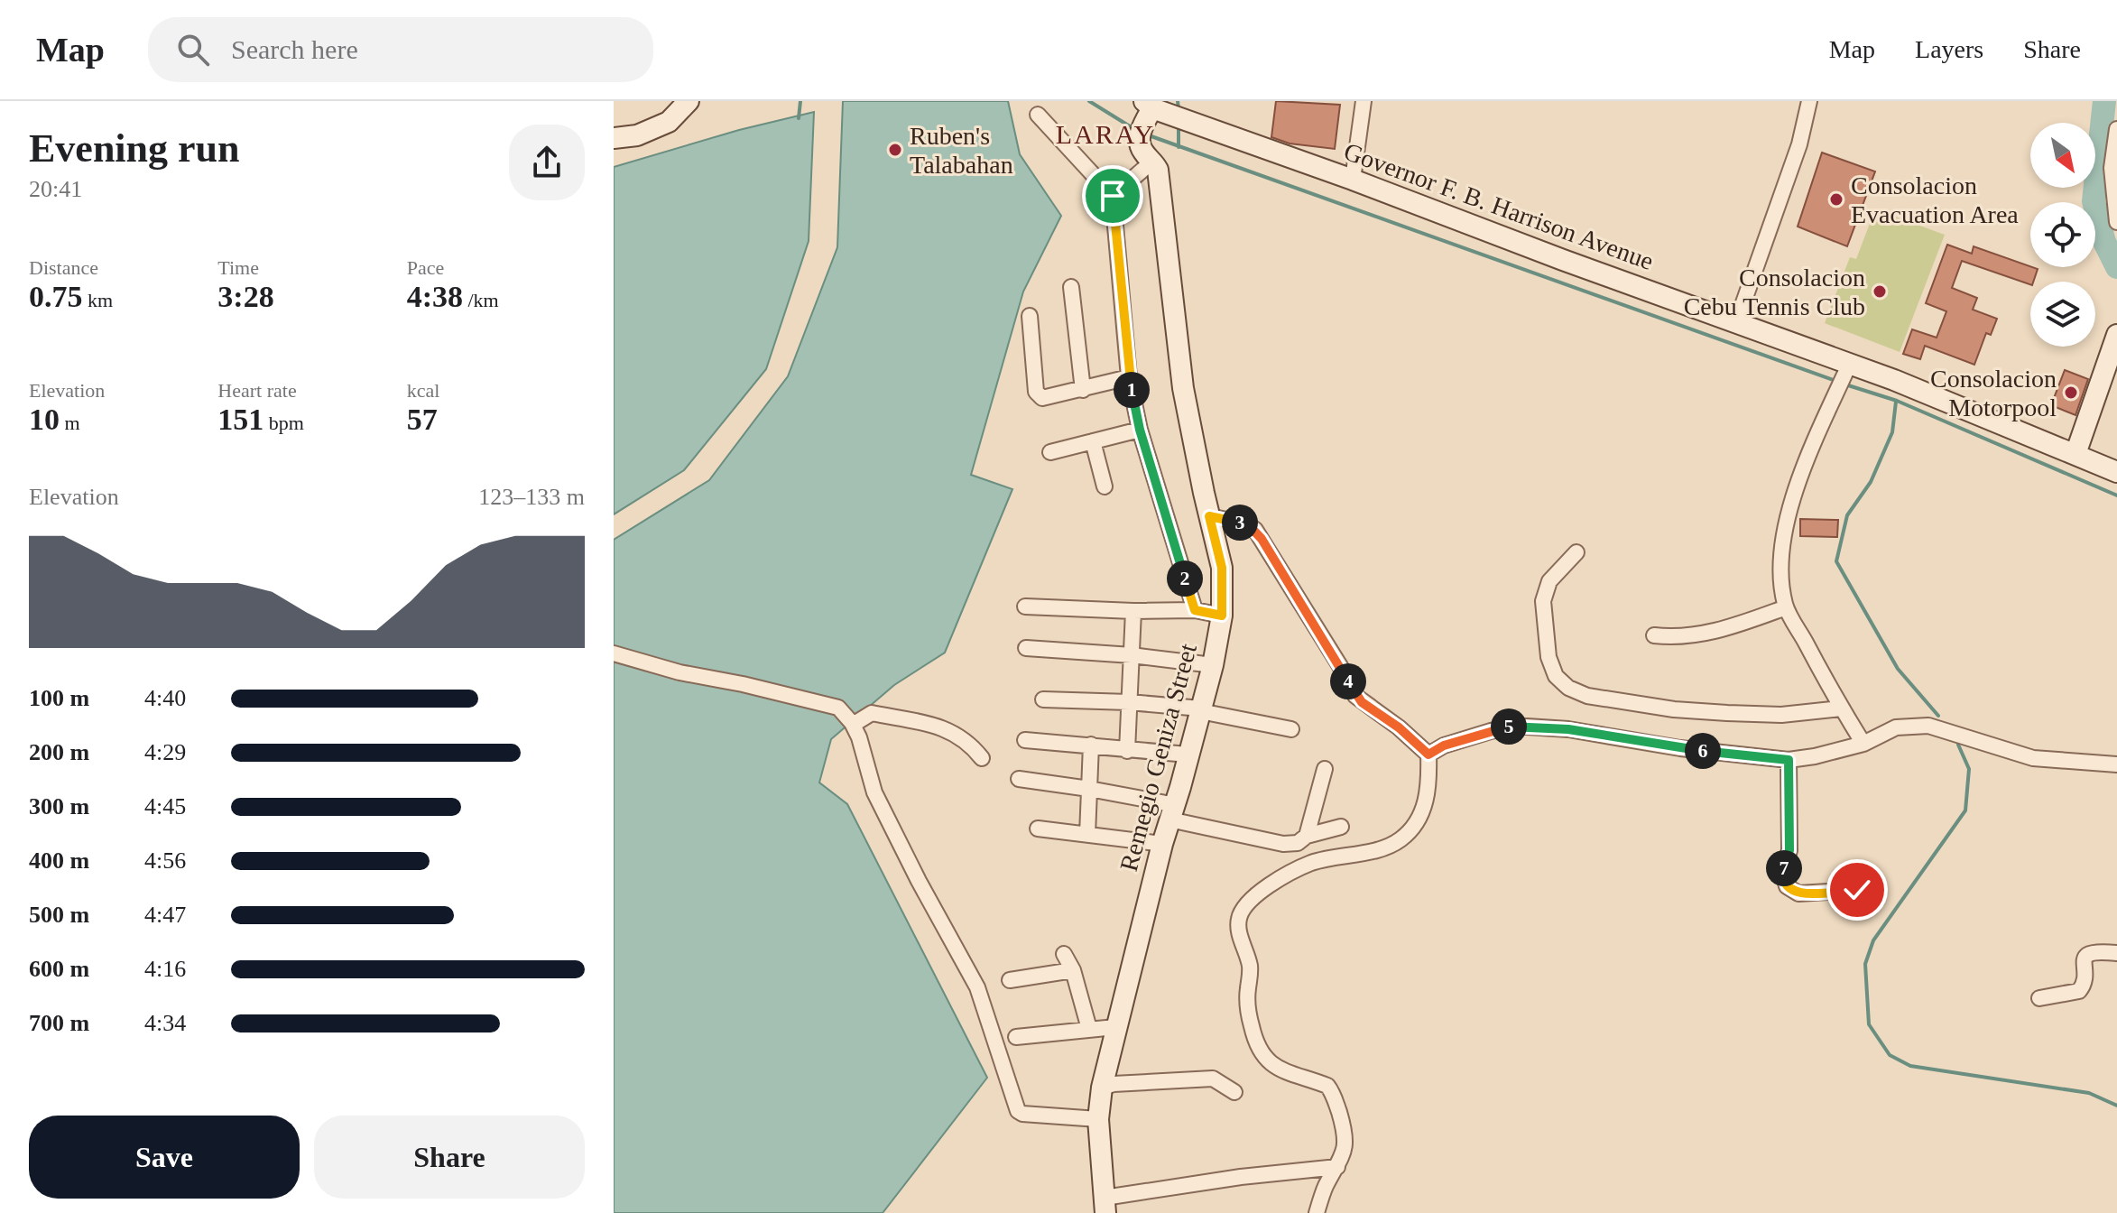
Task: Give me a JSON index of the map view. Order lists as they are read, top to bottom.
{
  "streets": {
    "street": ["Governor F. B. Harrison Avenue", "Remegio Geniza Street"]
  },
  "crossings": [
    ["Governor F. B. Harrison Avenue", "Remegio Geniza Street"]
  ],
  "districts": ["LARAY"],
  "places": [
    "Ruben's Talabahan",
    "Consolacion Evacuation Area",
    "Consolacion Cebu Tennis Club",
    "Consolacion Motorpool"
  ],
  "north": "bottom right",
  "page": {
    "header": "Map",
    "search": "Search here",
    "nav": ["Map", "Layers", "Share"],
    "heading": ["Evening run", "20:41"],
    "stats": [
      ["Distance", "0.75 km"],
      ["Time", "3:28"],
      ["Pace", "4:38 /km"],
      ["Elevation", "10 m"],
      ["Heart rate", "151 bpm"],
      ["kcal", "57"]
    ],
    "pins": [
      "1",
      "3",
      "2",
      "4",
      "5",
      "6",
      "7"
    ],
    "chart": ["Elevation", "123–133 m"],
    "list": [
      {
        "name": "100 m",
        "note": "4:40"
      },
      {
        "name": "200 m",
        "note": "4:29"
      },
      {
        "name": "300 m",
        "note": "4:45"
      },
      {
        "name": "400 m",
        "note": "4:56"
      },
      {
        "name": "500 m",
        "note": "4:47"
      },
      {
        "name": "600 m",
        "note": "4:16"
      },
      {
        "name": "700 m",
        "note": "4:34"
      }
    ],
    "buttons": ["Save", "Share"]
  }
}
